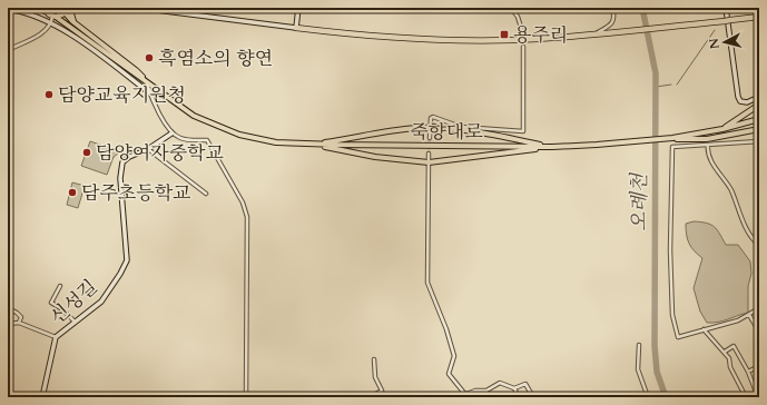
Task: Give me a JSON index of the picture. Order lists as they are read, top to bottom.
{
  "streets": {
    "main road": ["죽향대로"],
    "street": ["신성길"]
  },
  "water": ["오례천"],
  "places": {
    "transit": ["용주리"],
    "other": [
      "흑염소의 향연",
      "담양교육지원청",
      "담양여자중학교",
      "담주초등학교"
    ]
  },
  "north": "left"
}
